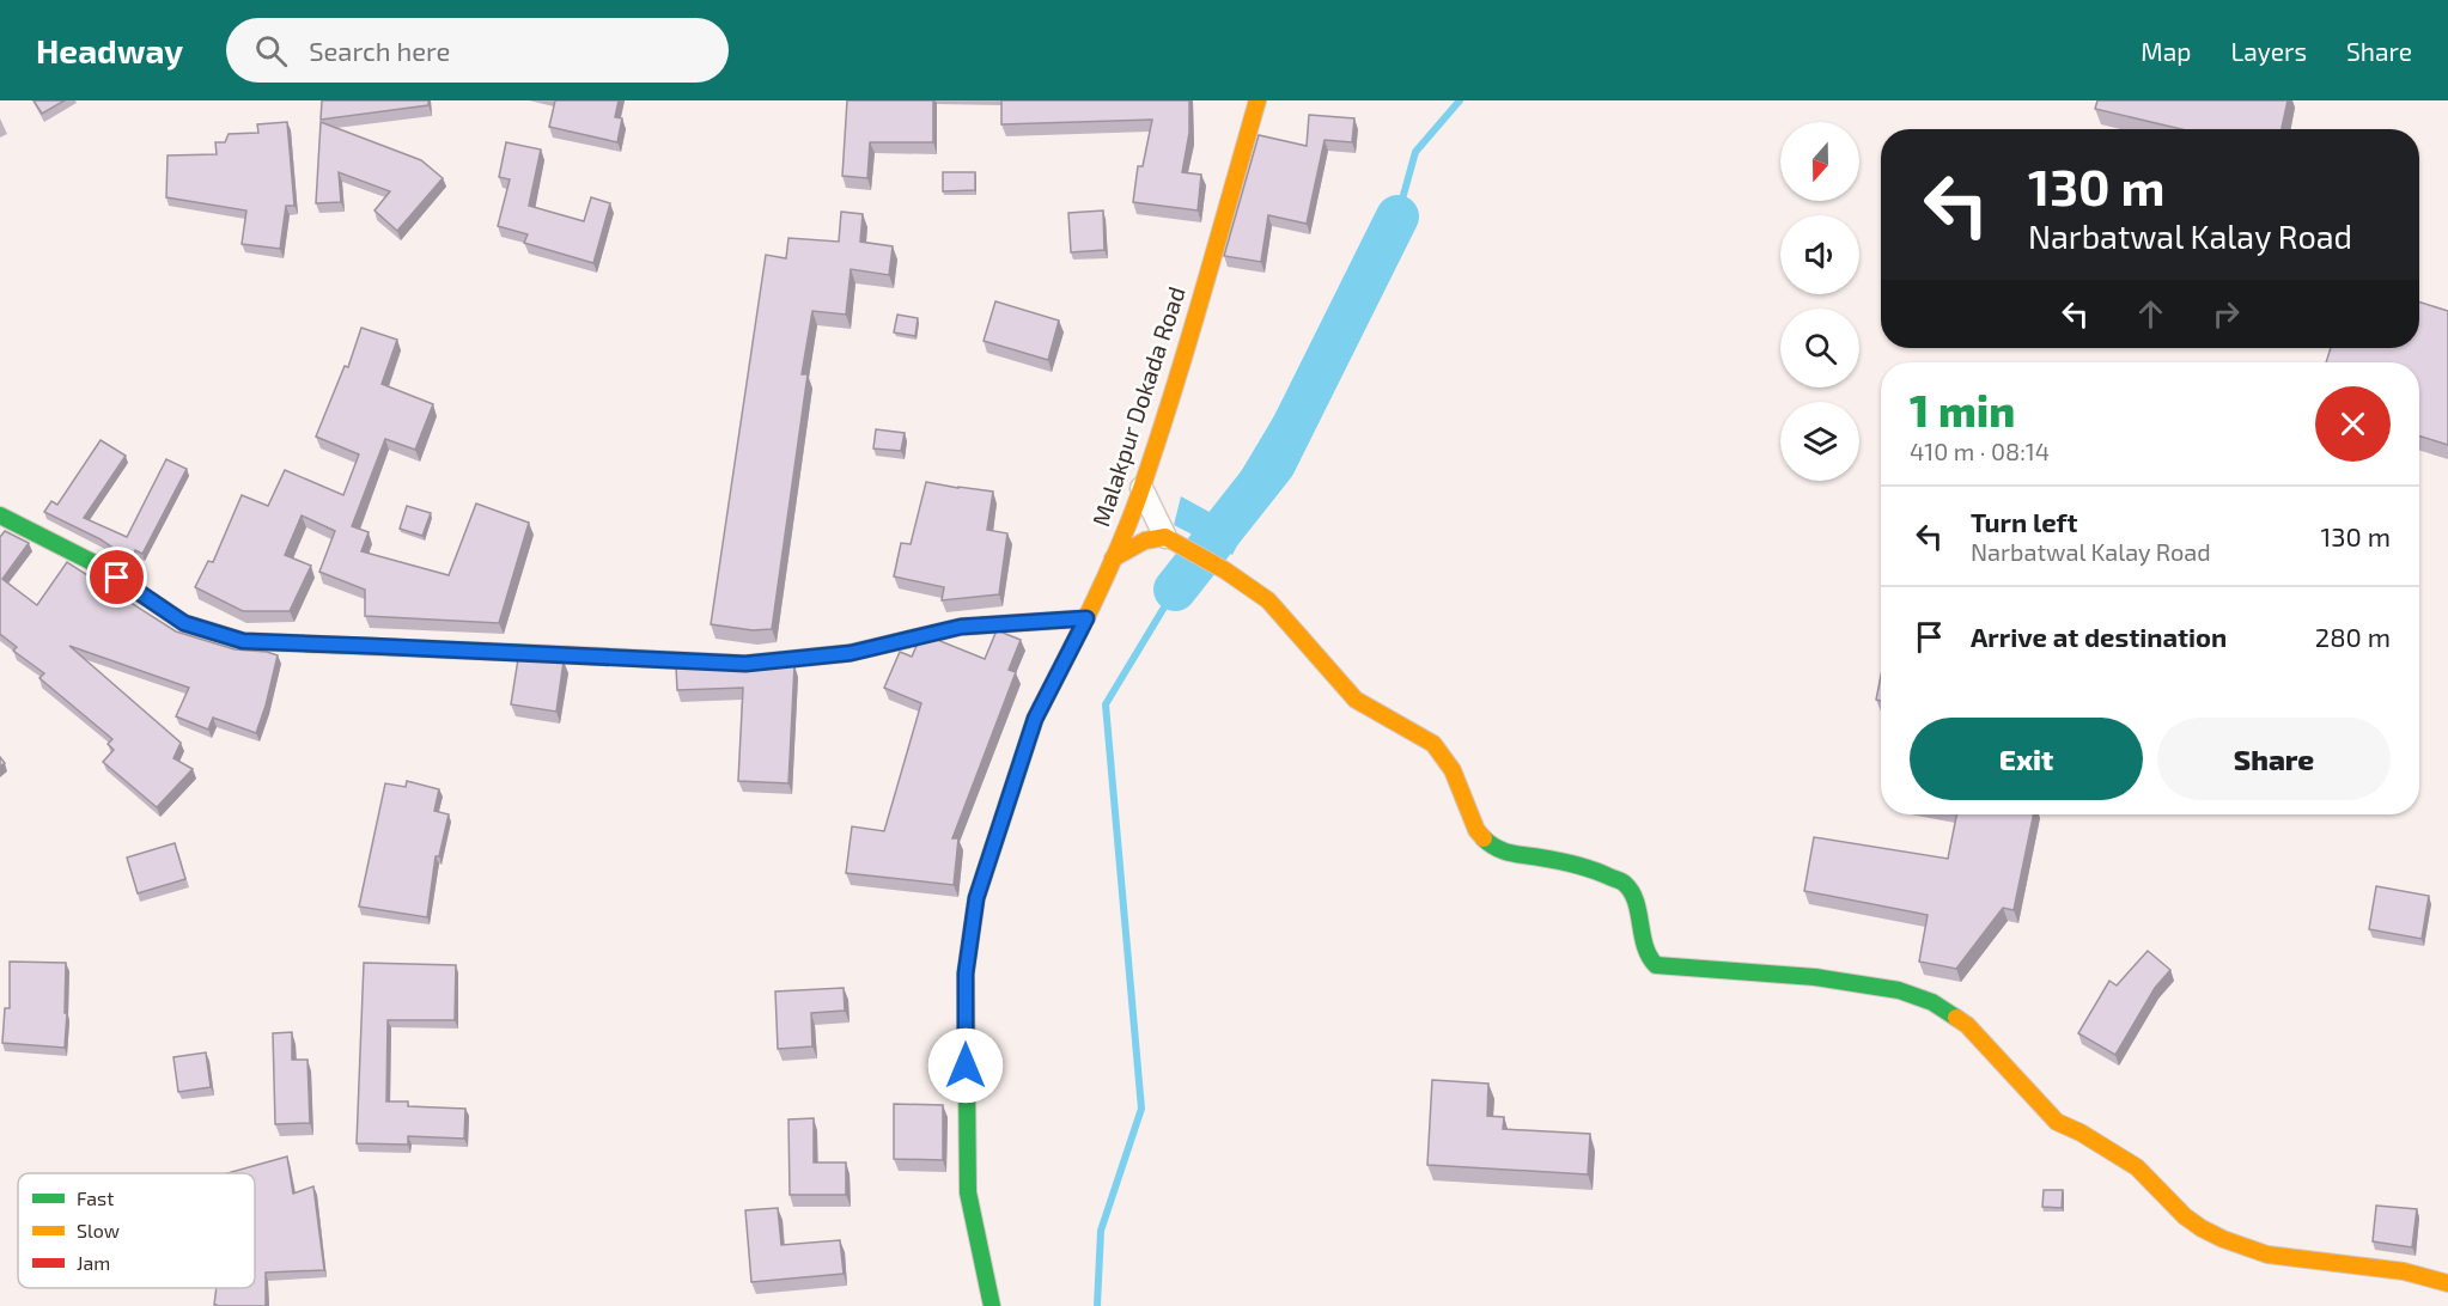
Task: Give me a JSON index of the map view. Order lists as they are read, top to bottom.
{
  "streets": {
    "street": ["Malakpur Dokada Road"]
  },
  "legend": ["Fast", "Slow", "Jam"],
  "north": "bottom",
  "page": {
    "header": "Headway",
    "search": "Search here",
    "nav": ["Map", "Layers", "Share"],
    "turn": ["130 m", "Narbatwal Kalay Road"],
    "heading": ["1 min", "410 m · 08:14"],
    "list": [
      {
        "name": "Turn left",
        "note": "Narbatwal Kalay Road",
        "value": "130 m"
      },
      {
        "name": "Arrive at destination",
        "value": "280 m"
      }
    ],
    "buttons": ["Exit", "Share"]
  }
}
